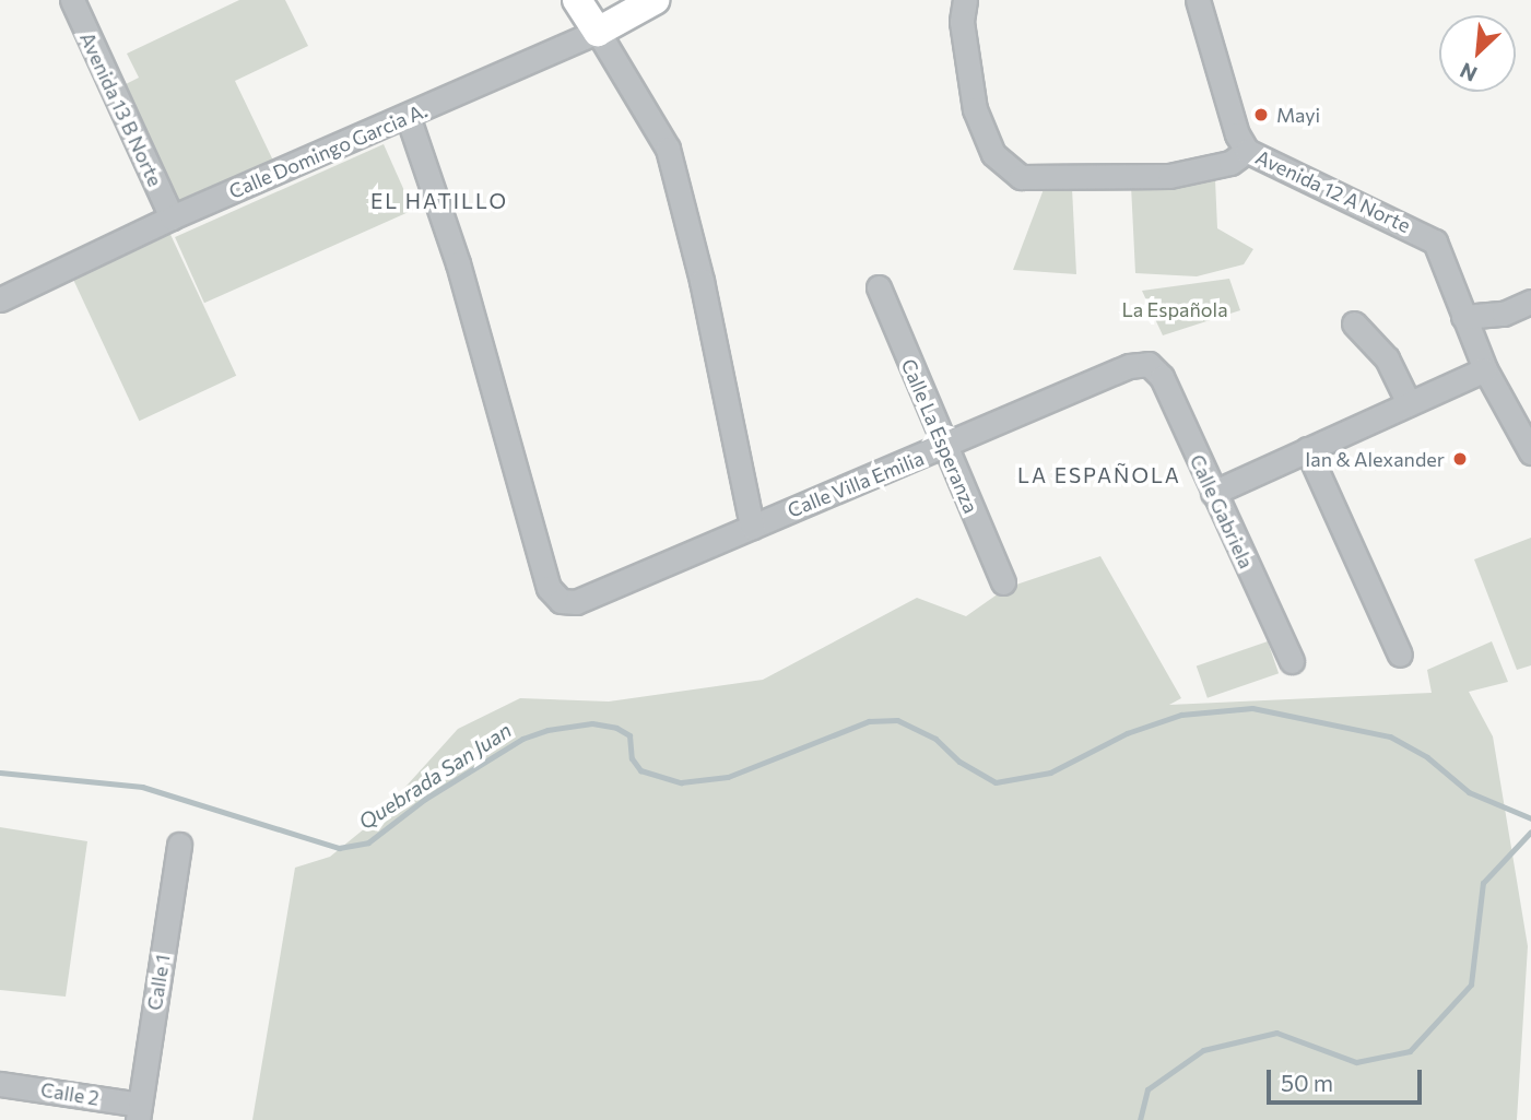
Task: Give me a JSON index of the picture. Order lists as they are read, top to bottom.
{
  "streets": {
    "main road": ["Calle Domingo Garcia A."],
    "street": [
      "Avenida 13 B Norte",
      "Avenida 12 A Norte",
      "Calle La Esperanza",
      "Calle Villa Emilia",
      "Calle Gabriela",
      "Calle 1",
      "Calle 2"
    ]
  },
  "crossings": [
    ["Avenida 13 B Norte", "Calle Domingo Garcia A."],
    ["Calle Domingo Garcia A.", "Calle Villa Emilia"],
    ["Calle La Esperanza", "Calle Villa Emilia"],
    ["Calle Villa Emilia", "Calle Gabriela"],
    ["Calle 1", "Calle 2"]
  ],
  "districts": ["EL HATILLO", "LA ESPAÑOLA"],
  "water": ["Quebrada San Juan"],
  "parks": ["La Española"],
  "places": ["Mayi", "Ian & Alexander"],
  "scale_bar": "50 m",
  "north": "bottom left"
}
